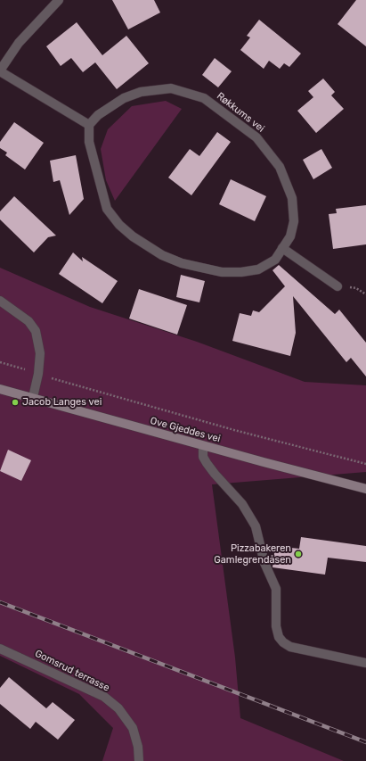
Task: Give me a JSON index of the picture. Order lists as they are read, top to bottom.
{
  "streets": {
    "street": ["Røkkums vei", "Ove Gjeddes vei", "Gomsrud terrasse"]
  },
  "places": ["Jacob Langes vei", "Pizzabakeren Gamlegrendåsen"]
}
